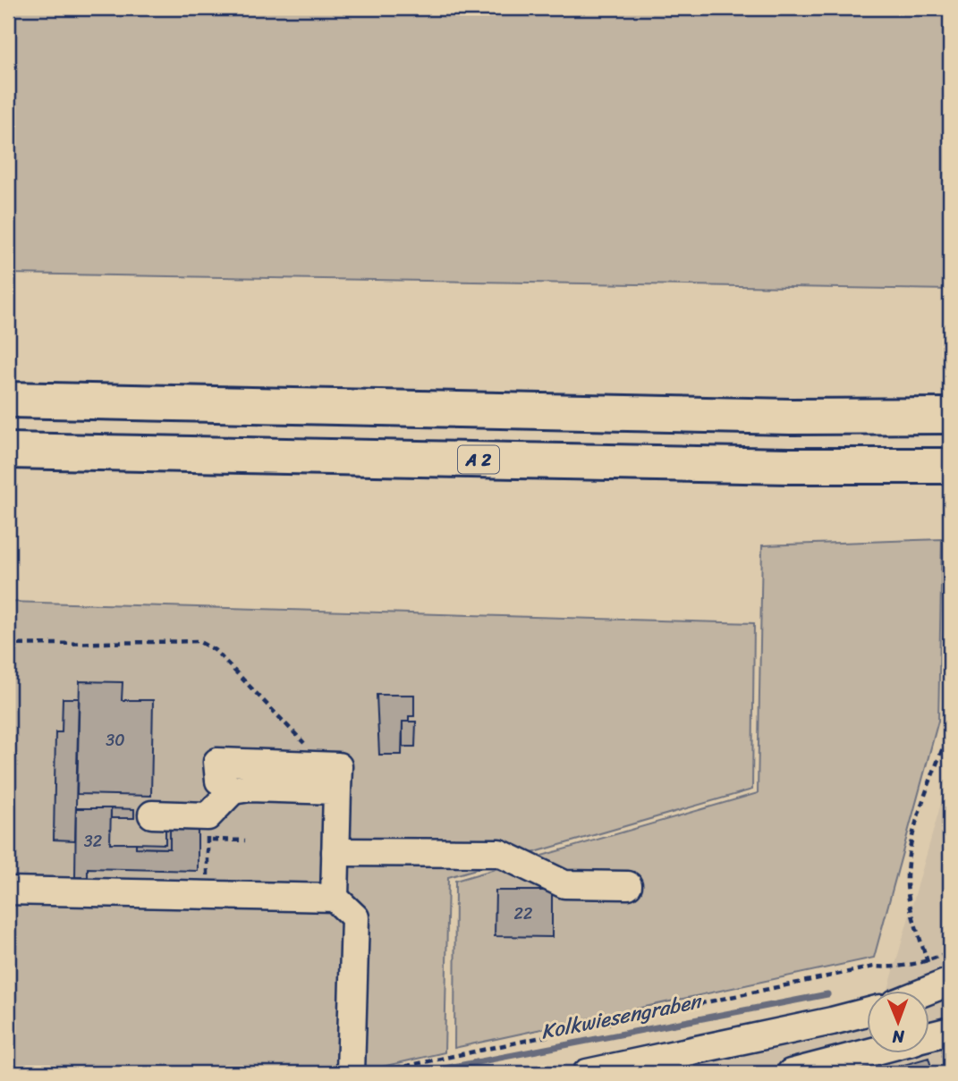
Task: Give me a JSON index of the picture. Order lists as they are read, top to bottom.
{
  "streets": {
    "highway": ["A 2"]
  },
  "water": ["Kolkwiesengraben"],
  "house_numbers": ["30", "32", "22"],
  "north": "bottom"
}
